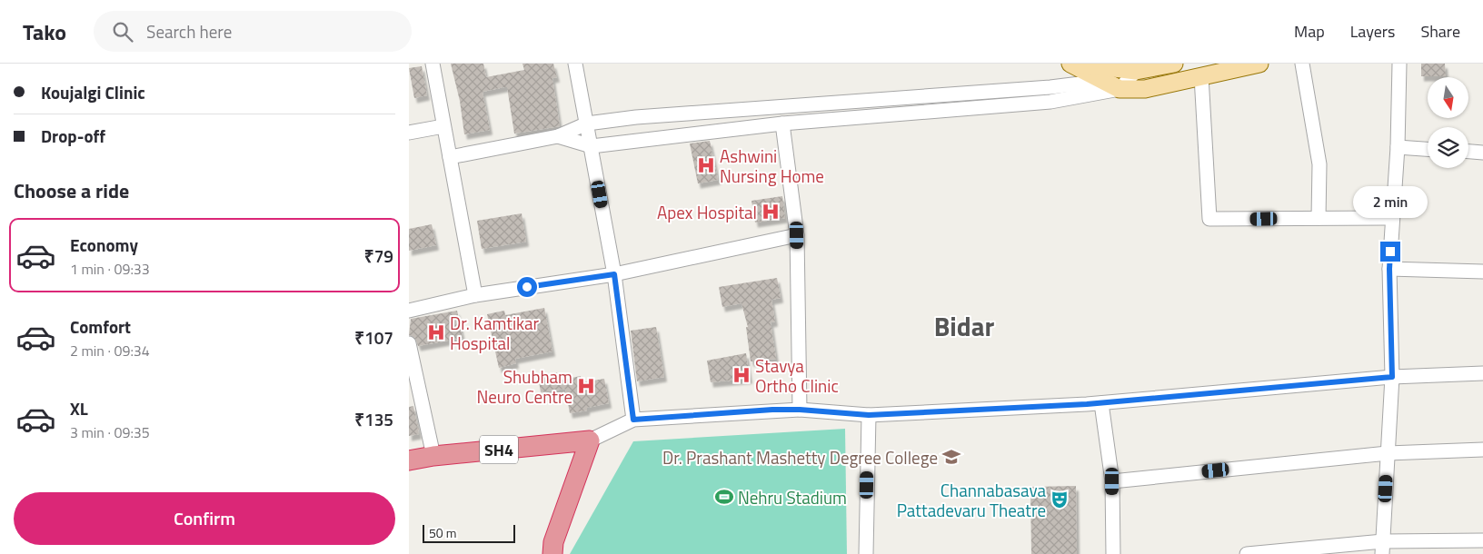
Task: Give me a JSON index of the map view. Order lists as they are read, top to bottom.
{
  "streets": {
    "highway": ["SH4"]
  },
  "districts": ["Bidar"],
  "places": {
    "hospital": [
      "Ashwini Nursing Home",
      "Apex Hospital",
      "Dr. Kamtikar Hospital",
      "Stavya Ortho Clinic",
      "Shubham Neuro Centre"
    ],
    "school or university": ["Dr. Prashant Mashetty Degree College"],
    "sports": ["Nehru Stadium"],
    "theatre": ["Channabasava Pattadevaru Theatre"]
  },
  "scale_bar": "50 m",
  "north": "bottom",
  "page": {
    "header": "Tako",
    "search": "Search here",
    "nav": ["Map", "Layers", "Share"],
    "banner": ["Koujalgi Clinic", "Drop-off"],
    "heading": "Choose a ride",
    "bubble": "2 min",
    "list": [
      {
        "name": "Economy",
        "note": "1 min · 09:33",
        "value": "₹79"
      },
      {
        "name": "Comfort",
        "note": "2 min · 09:34",
        "value": "₹107"
      },
      {
        "name": "XL",
        "note": "3 min · 09:35",
        "value": "₹135"
      }
    ],
    "buttons": "Confirm",
    "scale": "50 m"
  }
}
